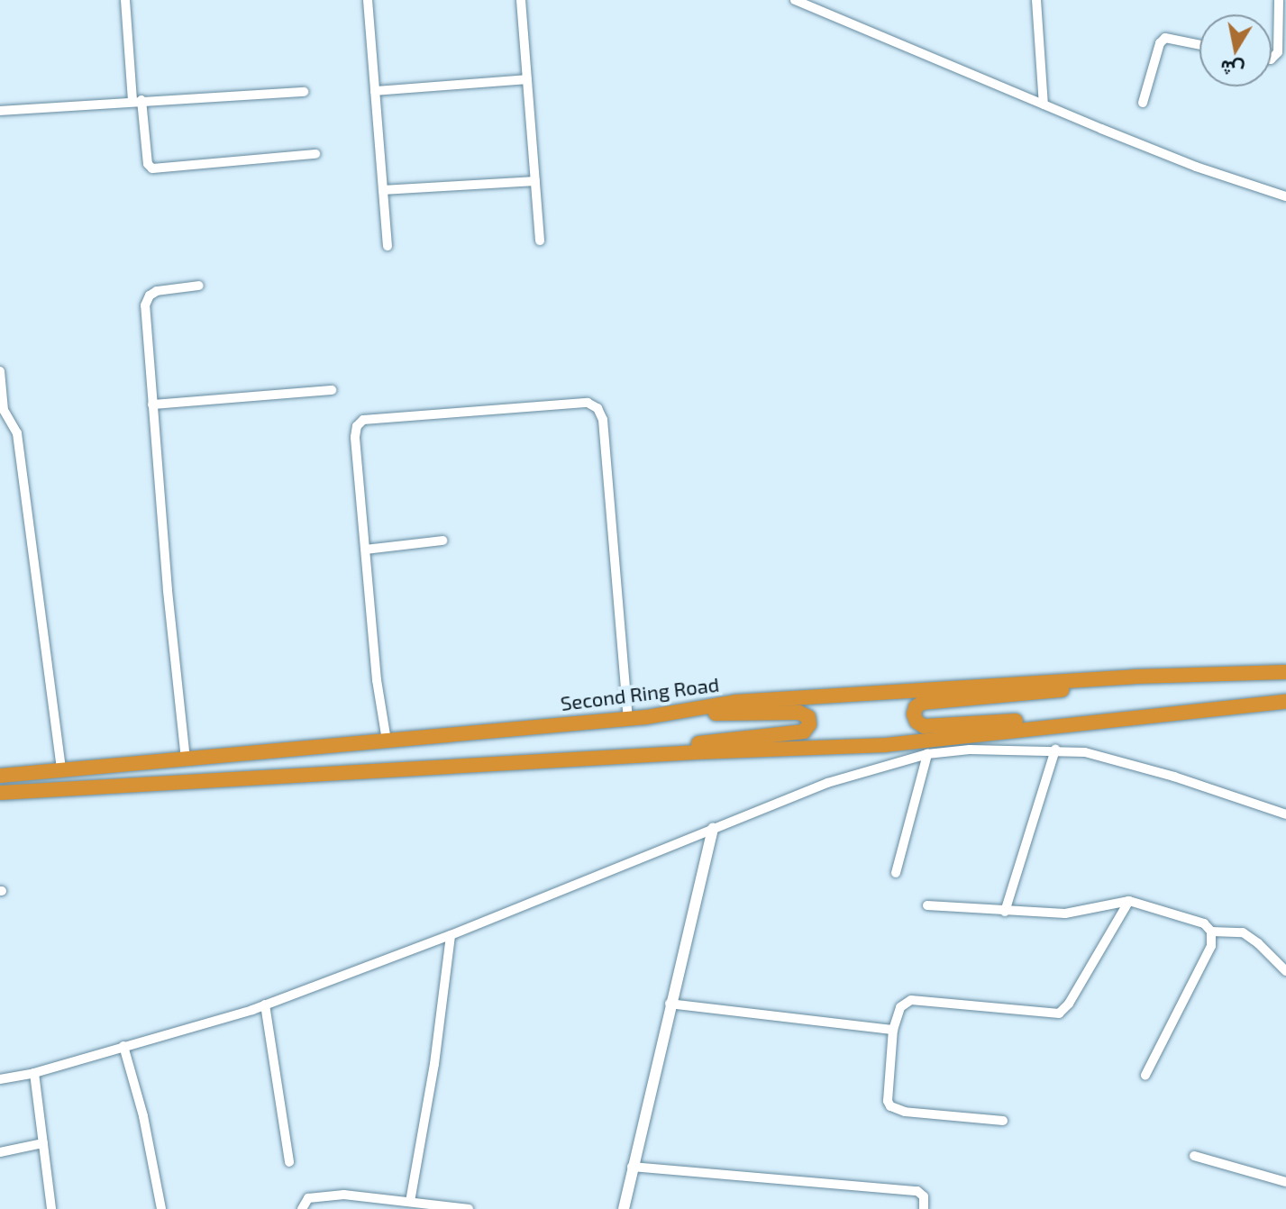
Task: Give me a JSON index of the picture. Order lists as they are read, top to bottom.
{
  "streets": {
    "highway": ["Second Ring Road"]
  },
  "north": "bottom"
}
